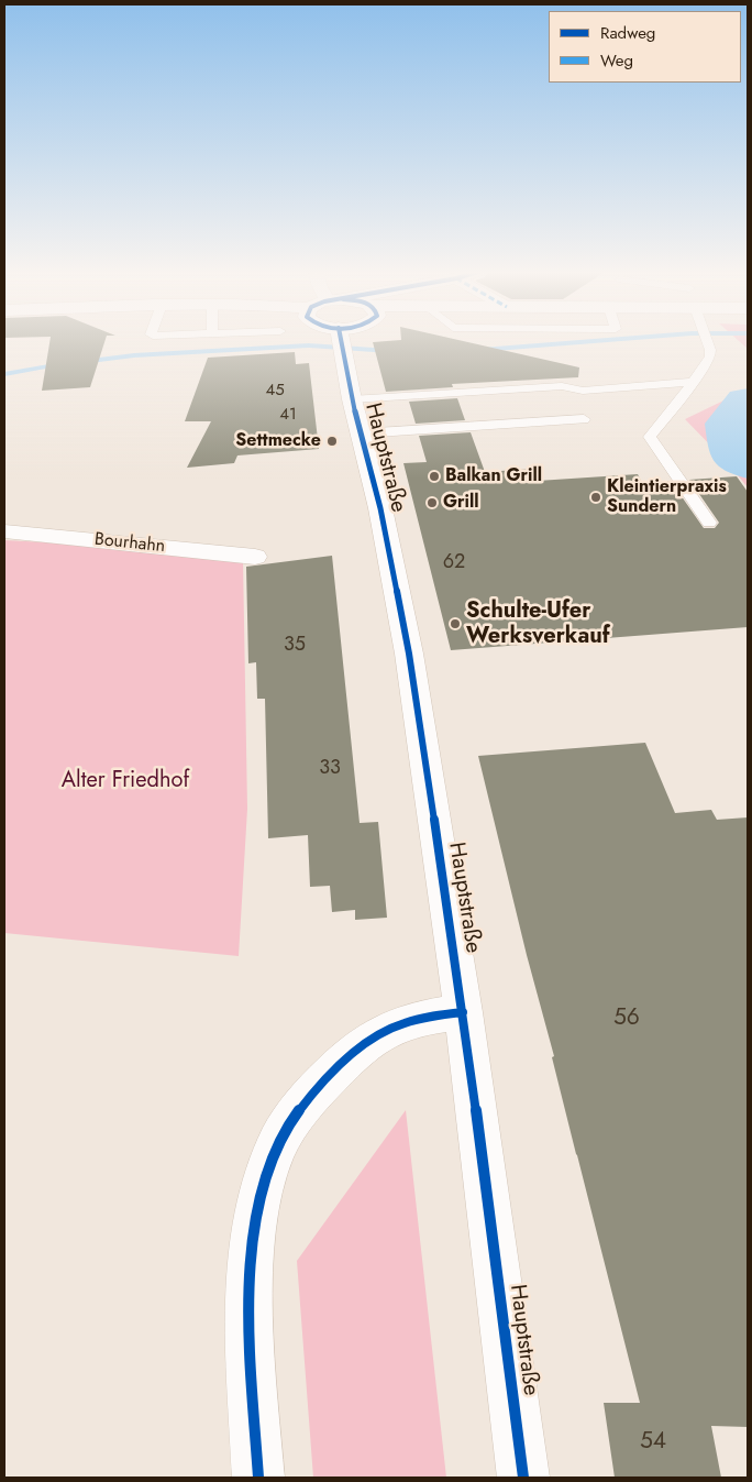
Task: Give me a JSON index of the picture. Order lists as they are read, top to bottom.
{
  "streets": {
    "street": ["Hauptstraße", "Bourhahn"]
  },
  "parks": ["Alter Friedhof"],
  "places": [
    "Settmecke",
    "Balkan Grill",
    "Kleintierpraxis Sundern",
    "Grill",
    "Schulte-Ufer Werksverkauf"
  ],
  "house_numbers": [
    "45",
    "41",
    "62",
    "35",
    "33",
    "56",
    "54"
  ],
  "legend": ["Radweg", "Weg"]
}
